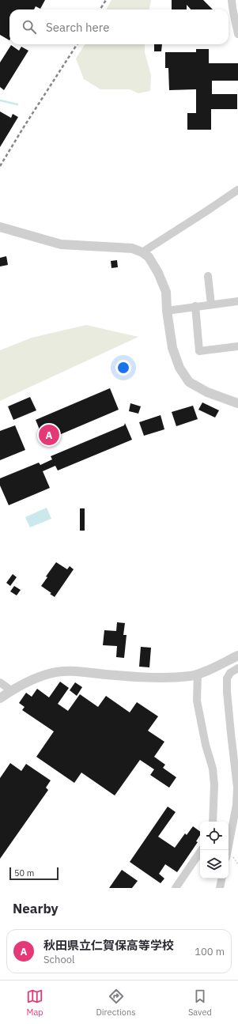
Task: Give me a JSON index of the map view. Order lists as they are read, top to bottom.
{
  "scale_bar": "50 m",
  "page": {
    "search": "Search here",
    "pins": "A",
    "scale": "50 m",
    "heading": "Nearby",
    "list": [
      {
        "mark": "A",
        "name": "秋田県立仁賀保高等学校",
        "note": "School",
        "value": "100 m"
      }
    ],
    "nav": ["Map", "Directions", "Saved"]
  }
}
